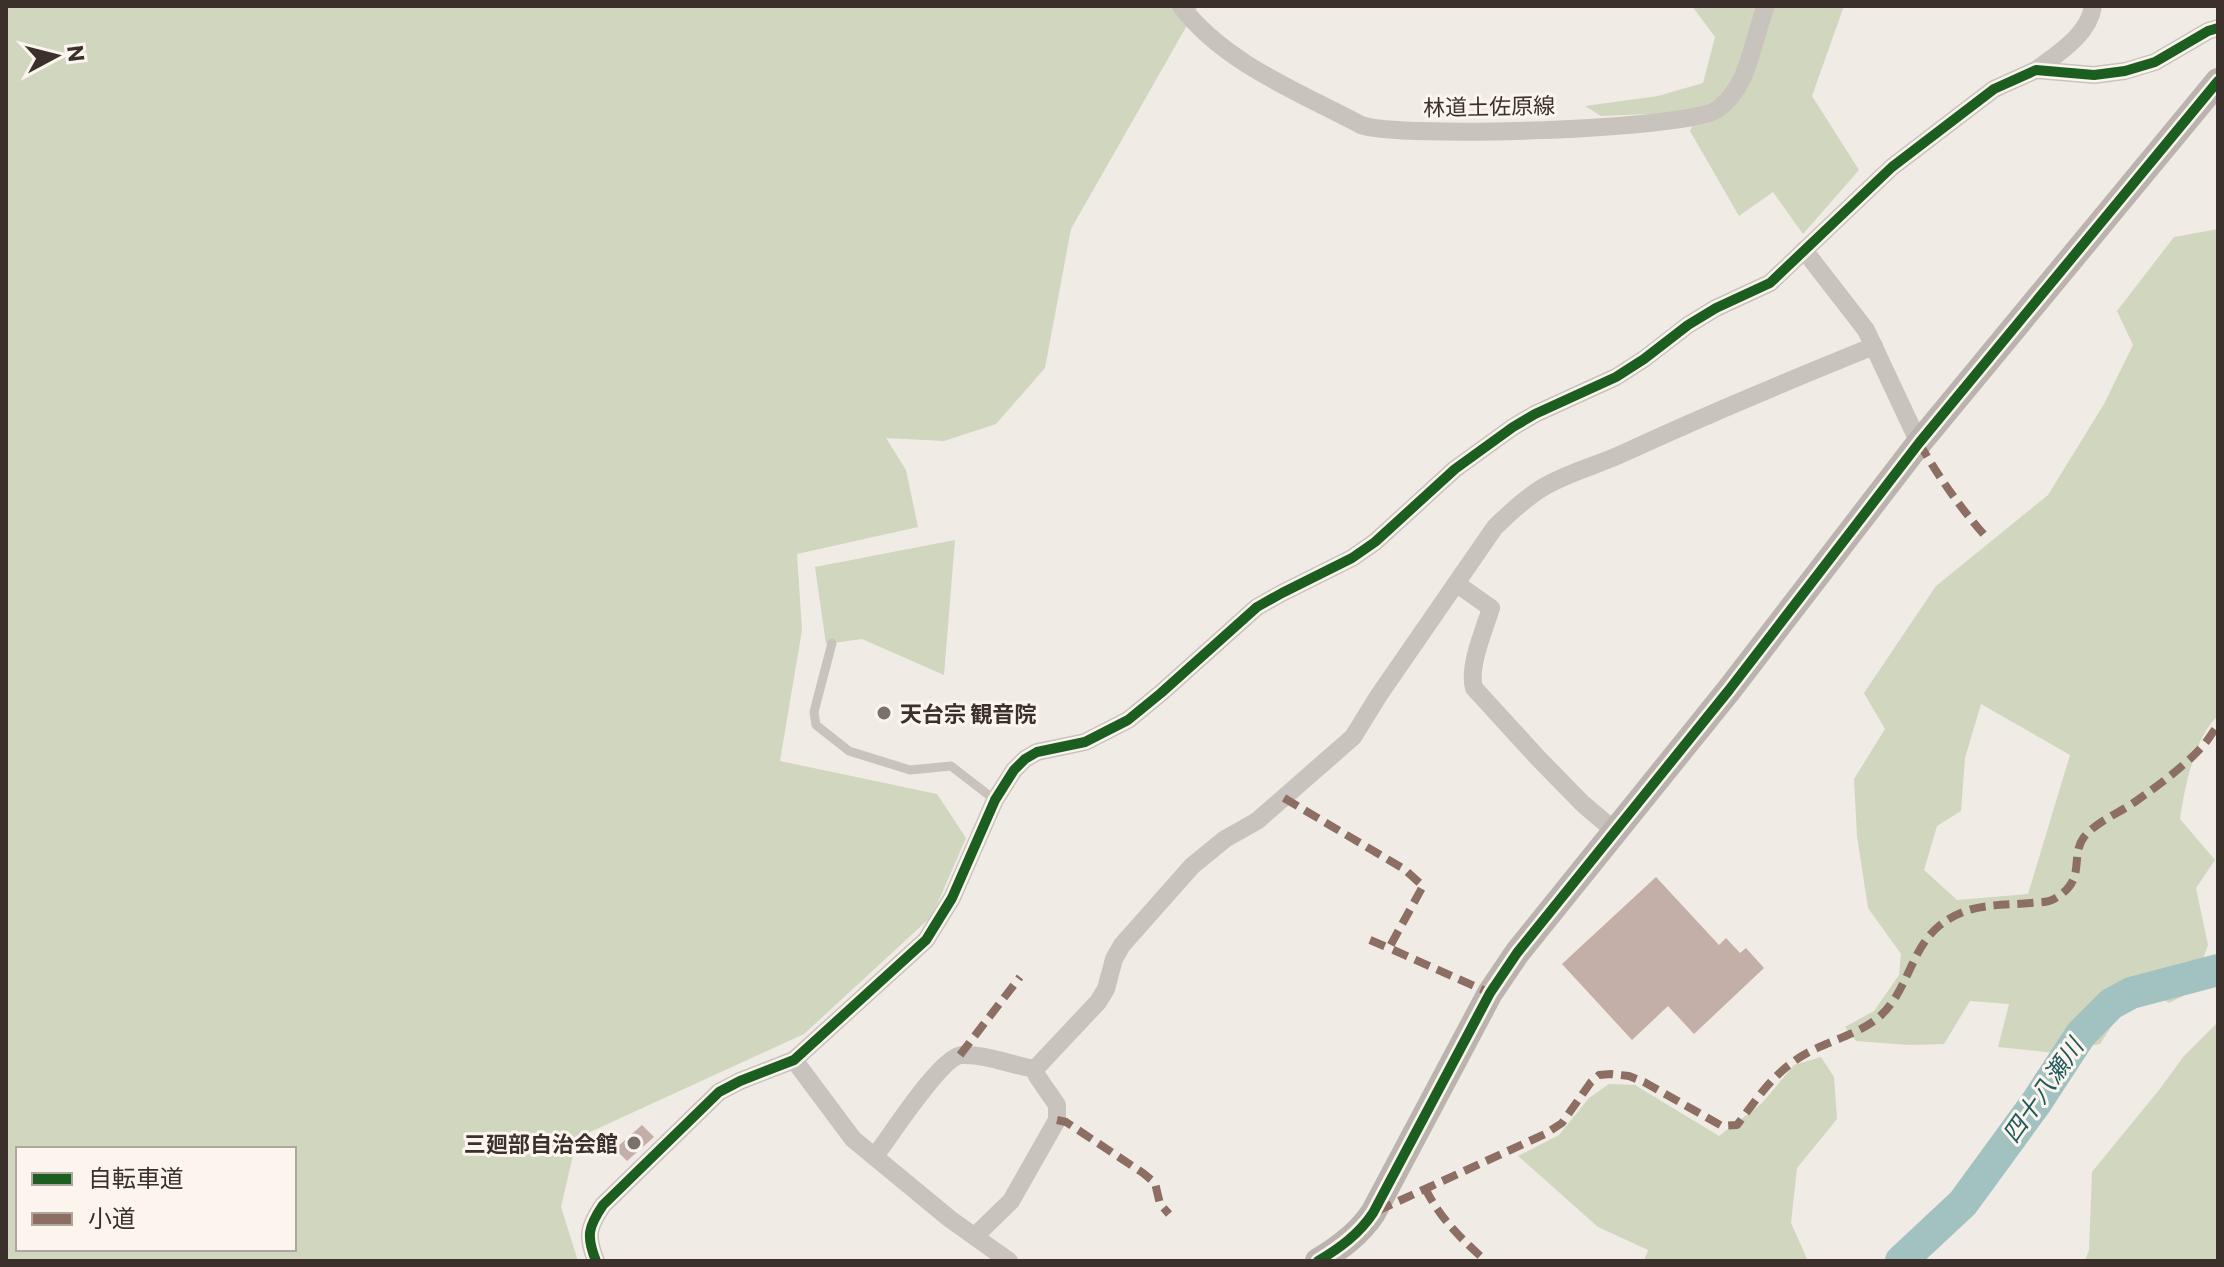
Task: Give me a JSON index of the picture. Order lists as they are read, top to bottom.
{
  "streets": {
    "street": ["林道土佐原線"]
  },
  "water": ["四十八瀬川"],
  "places": ["天台宗 観音院", "三廻部自治会館"],
  "legend": ["自転車道", "小道"],
  "north": "right"
}
